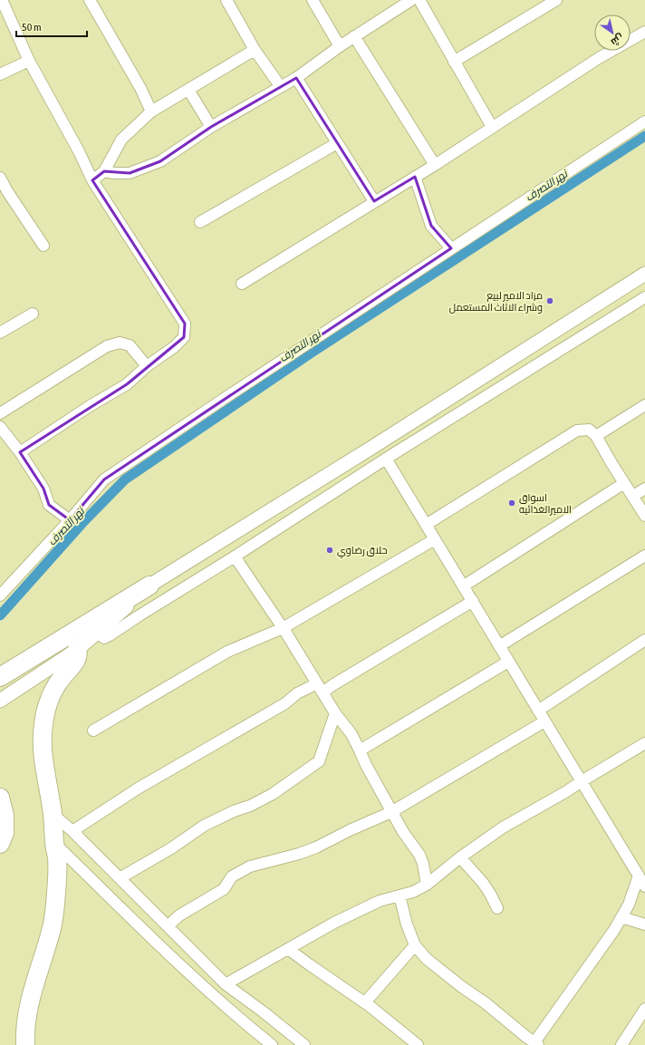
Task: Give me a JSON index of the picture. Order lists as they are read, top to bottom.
{
  "water": ["نهر التصرف"],
  "places": ["مزاد الامير لبيع وشراء الاثاث المستعمل", "اسواق الاميرالغذائيه", "حلاق رضاوي"],
  "scale_bar": "50 m",
  "north": "bottom right"
}
